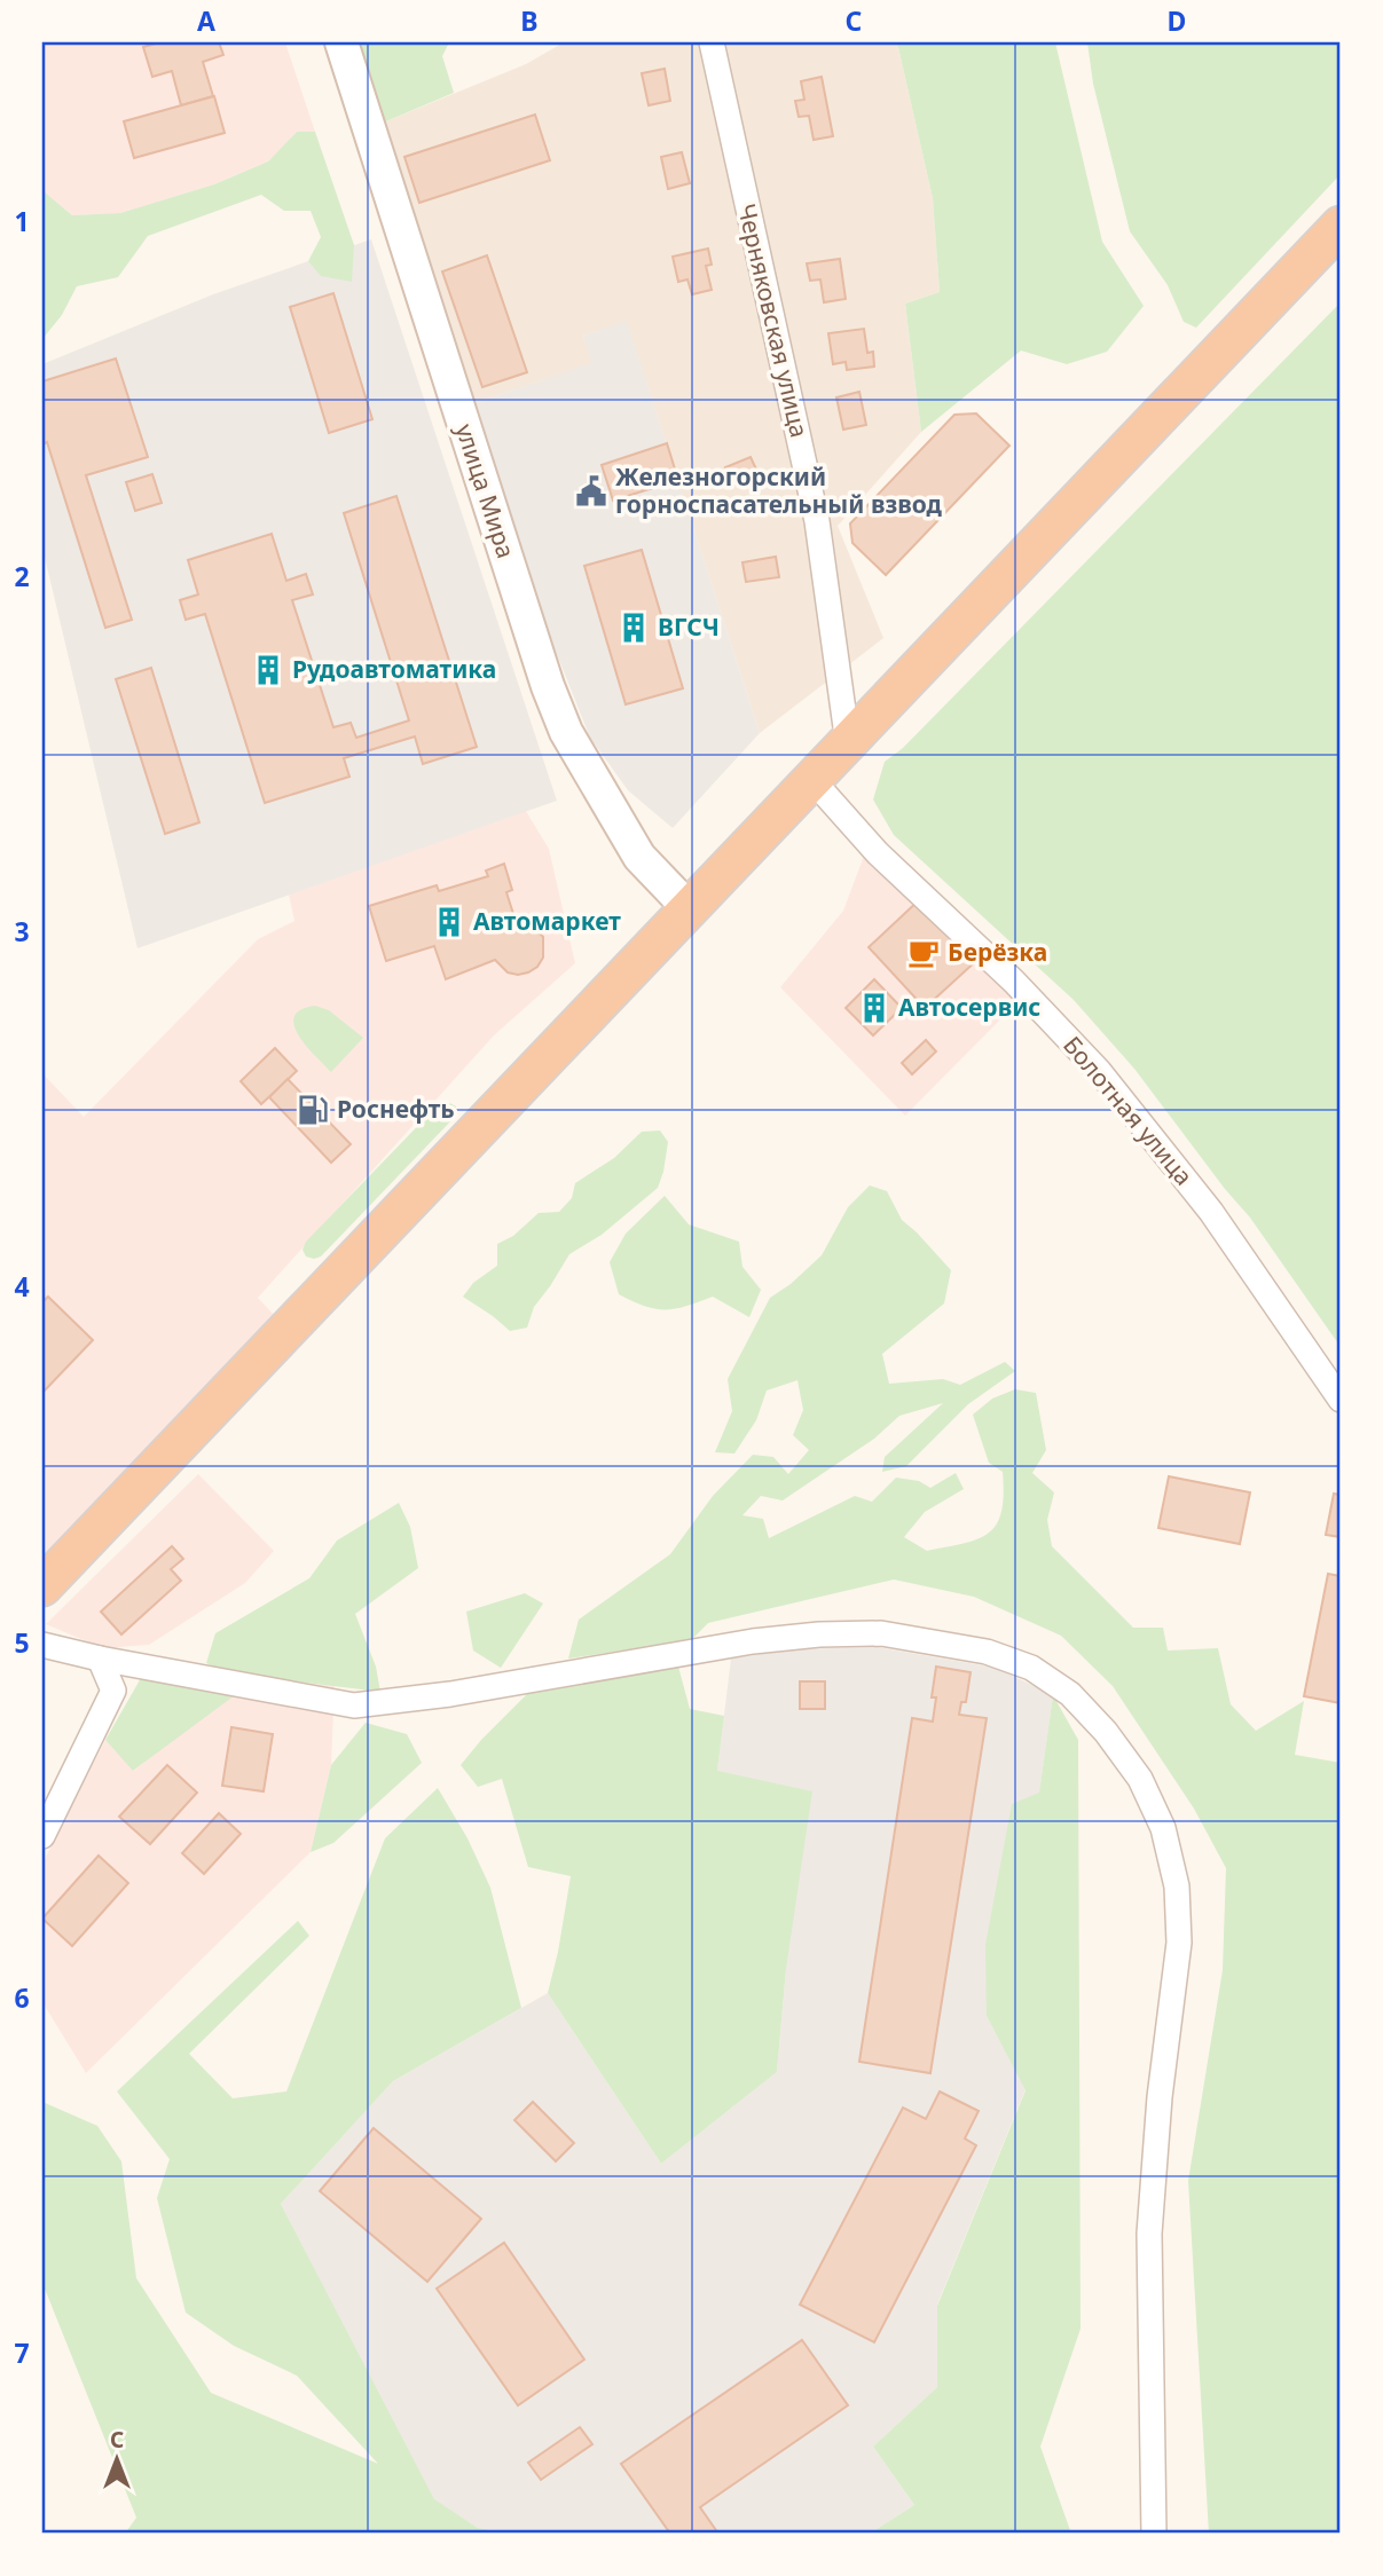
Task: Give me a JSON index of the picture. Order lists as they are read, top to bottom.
{
  "streets": {
    "main road": ["улица Мира"],
    "street": ["Черняковская улица", "Болотная улица"]
  },
  "places": {
    "public building": ["Железногорский горноспасательный взвод"],
    "building": [
      "ВГСЧ",
      "Рудоавтоматика",
      "Автомаркет",
      "Автосервис"
    ],
    "cafe": ["Берёзка"],
    "fuel station": ["Роснефть"]
  },
  "north": "top",
  "grid": {
    "columns": [
      "A",
      "B",
      "C",
      "D"
    ],
    "rows": [
      "1",
      "2",
      "3",
      "4",
      "5",
      "6",
      "7"
    ]
  }
}
